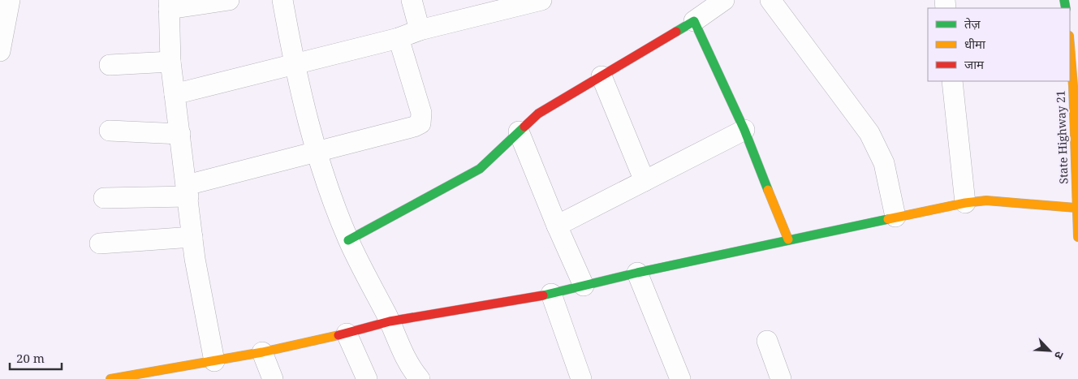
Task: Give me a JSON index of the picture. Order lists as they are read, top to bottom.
{
  "streets": {
    "main road": ["State Highway 21"]
  },
  "legend": ["तेज़", "धीमा", "जाम"],
  "scale_bar": "20 m",
  "north": "bottom right"
}
